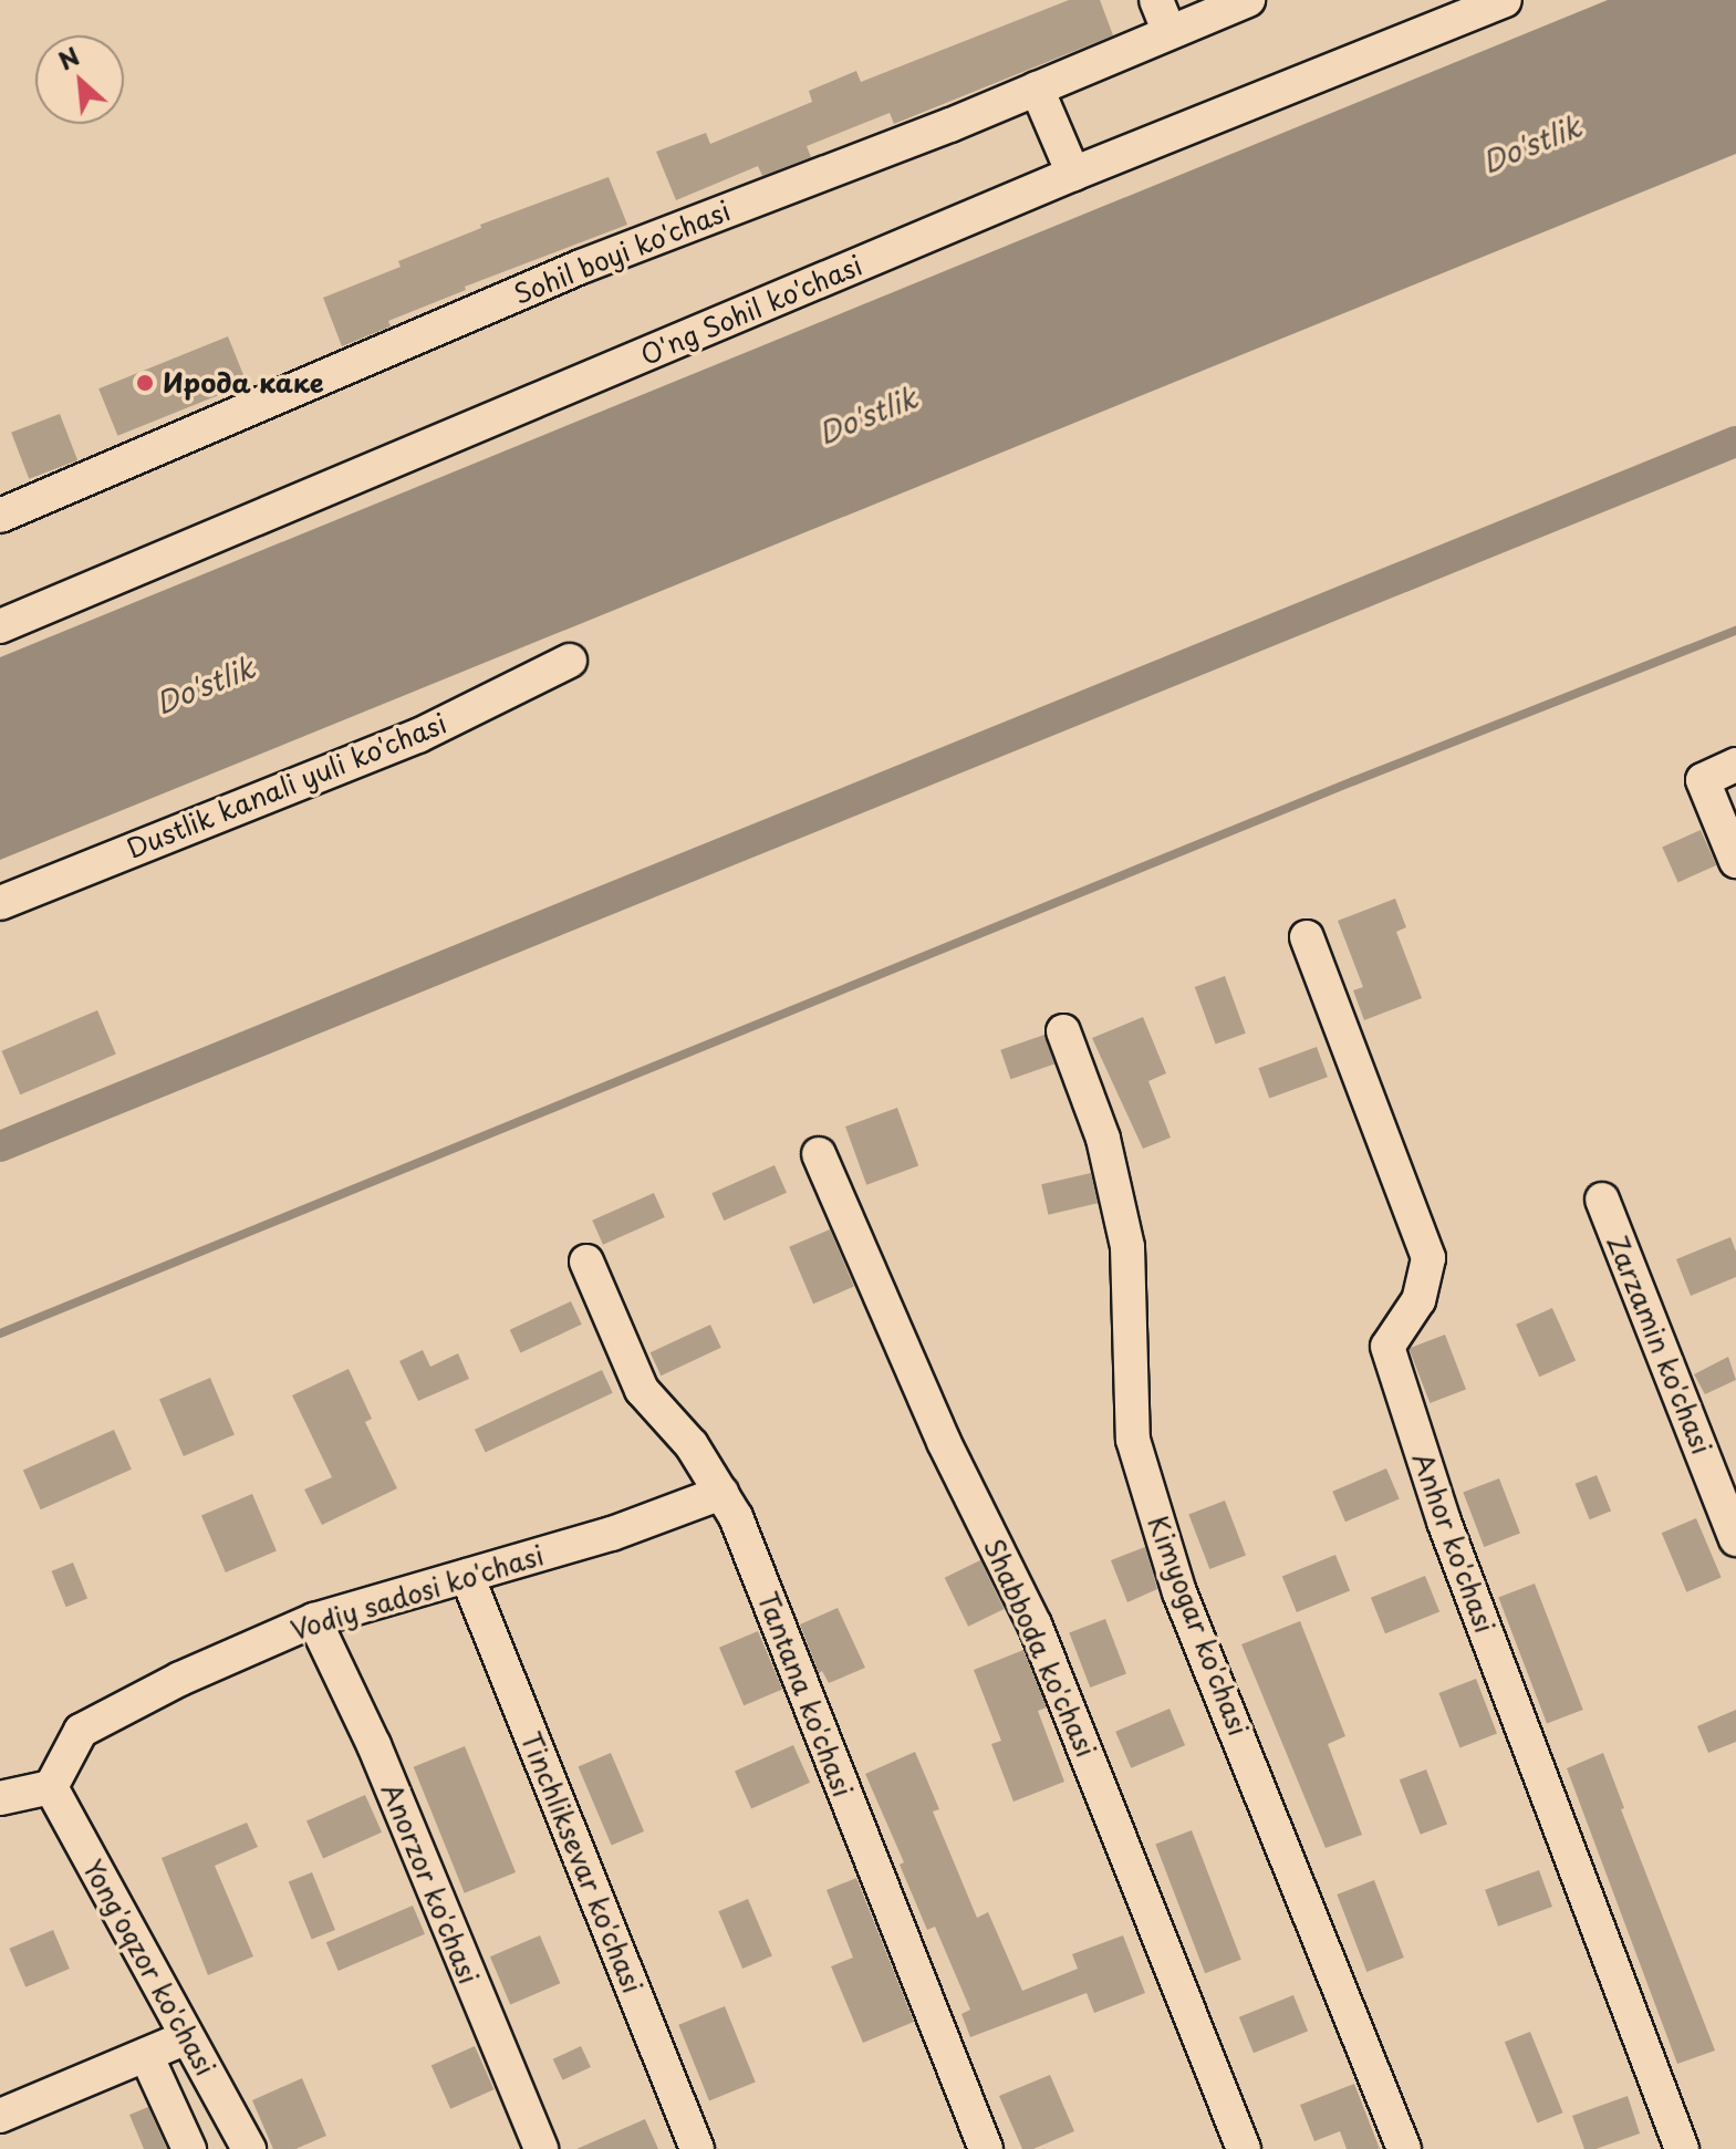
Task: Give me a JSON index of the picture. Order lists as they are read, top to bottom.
{
  "streets": {
    "street": [
      "Sohil boyi ko'chasi",
      "O'ng Sohil ko'chasi",
      "Dustlik kanali yuli ko'chasi",
      "Zarzamin ko'chasi",
      "Anhor ko'chasi",
      "Vodiy sadosi ko'chasi",
      "Kimyogar ko'chasi",
      "Shabboda ko'chasi",
      "Tantana ko'chasi",
      "Tinchliksevar ko'chasi",
      "Anorzor ko'chasi",
      "Yong'oqzor ko'chasi"
    ]
  },
  "crossings": [
    ["Vodiy sadosi ko'chasi", "Tantana ko'chasi"],
    ["Vodiy sadosi ko'chasi", "Tinchliksevar ko'chasi"],
    ["Vodiy sadosi ko'chasi", "Anorzor ko'chasi"],
    ["Vodiy sadosi ko'chasi", "Yong'oqzor ko'chasi"]
  ],
  "water": ["Do'stlik"],
  "places": ["Ирода каке"],
  "north": "top left"
}
